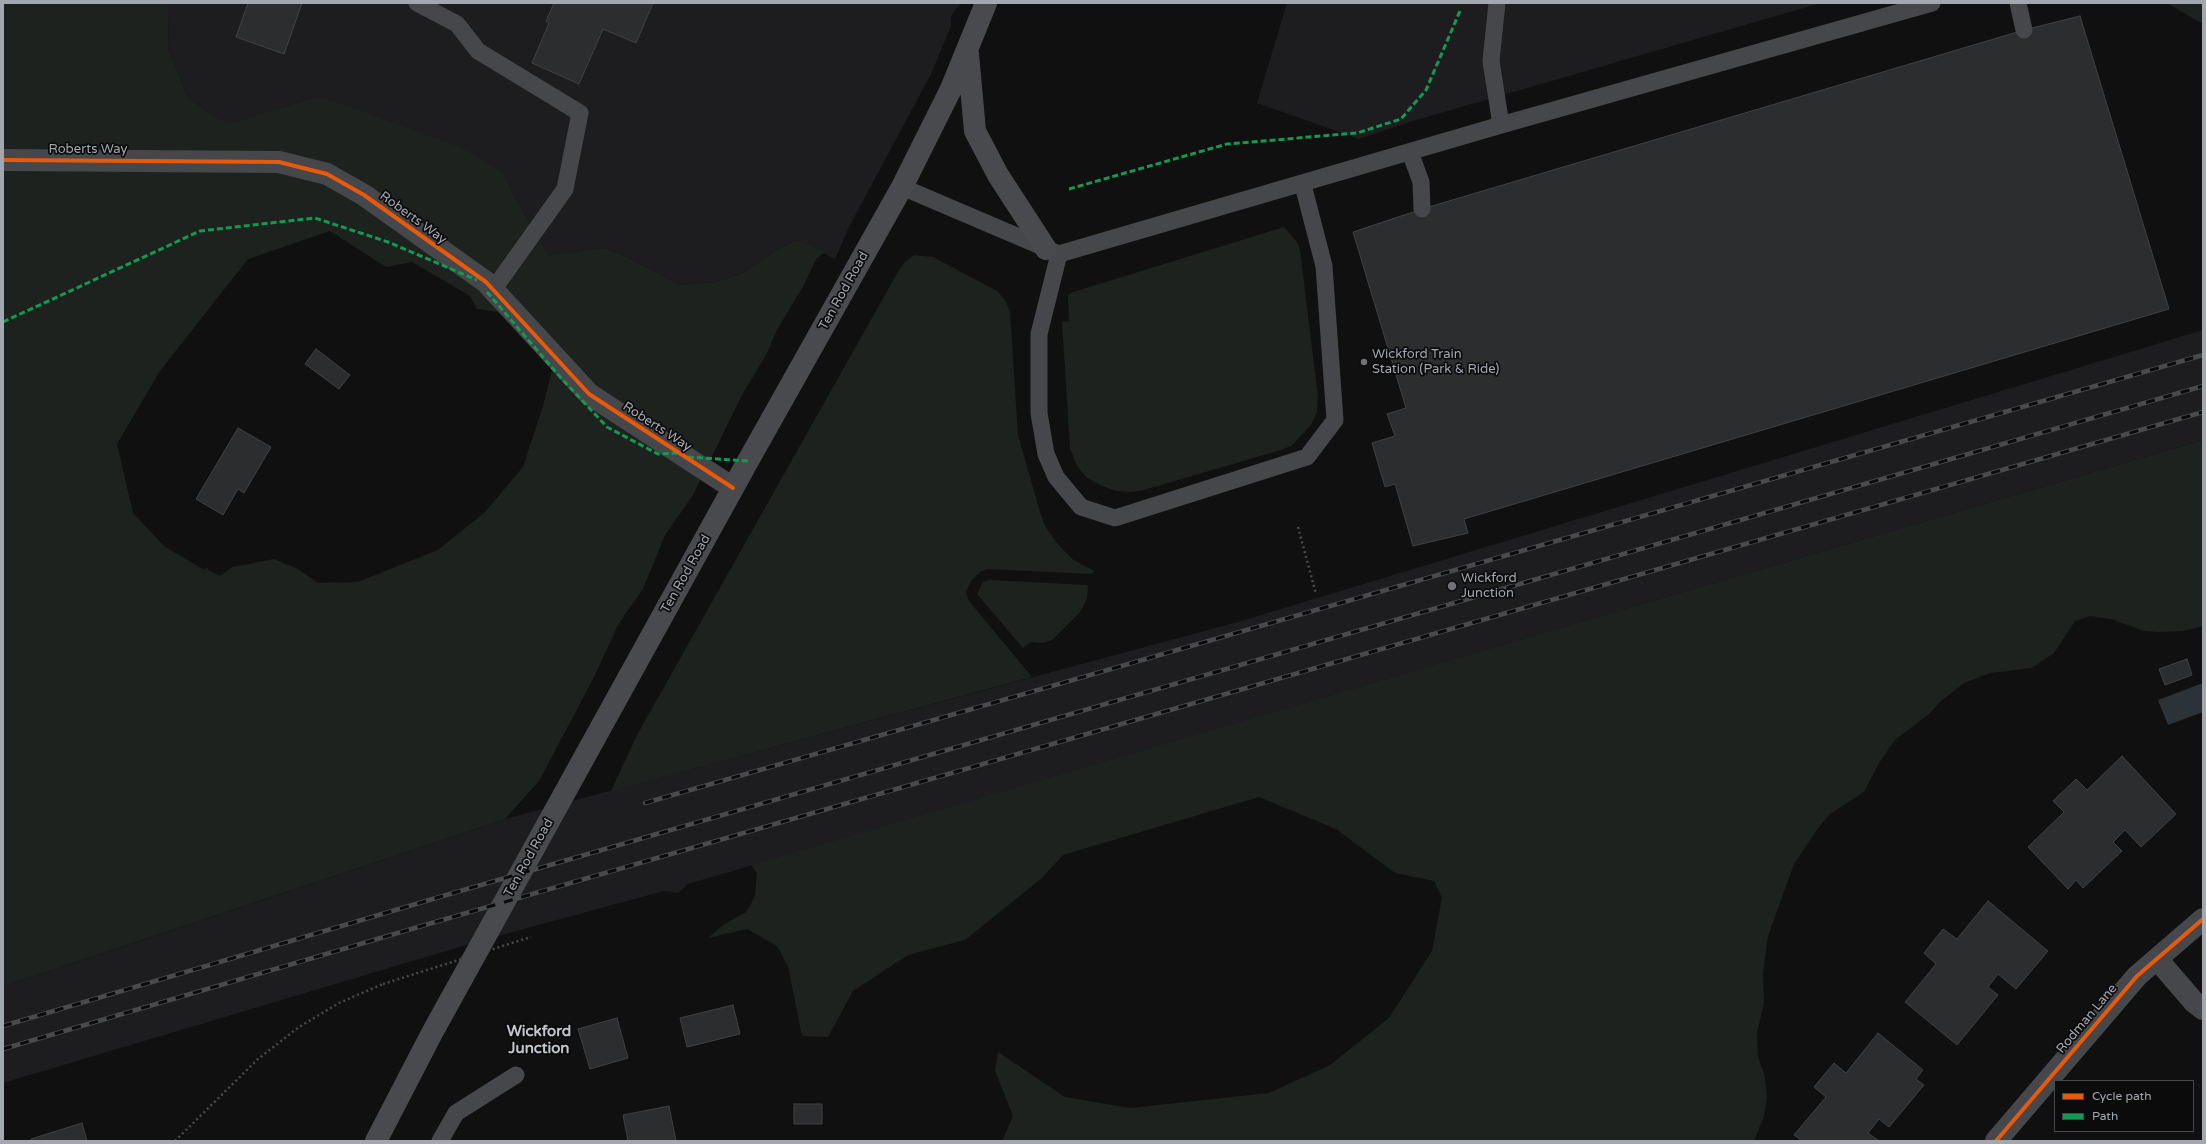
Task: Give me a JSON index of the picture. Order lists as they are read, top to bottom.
{
  "streets": {
    "main road": ["Ten Rod Road"],
    "street": ["Roberts Way", "Rodman Lane"]
  },
  "crossings": [
    ["Roberts Way", "Ten Rod Road"]
  ],
  "districts": ["Wickford Junction"],
  "places": ["Wickford Train Station (Park & Ride)", "Wickford Junction"],
  "legend": ["Cycle path", "Path"]
}
